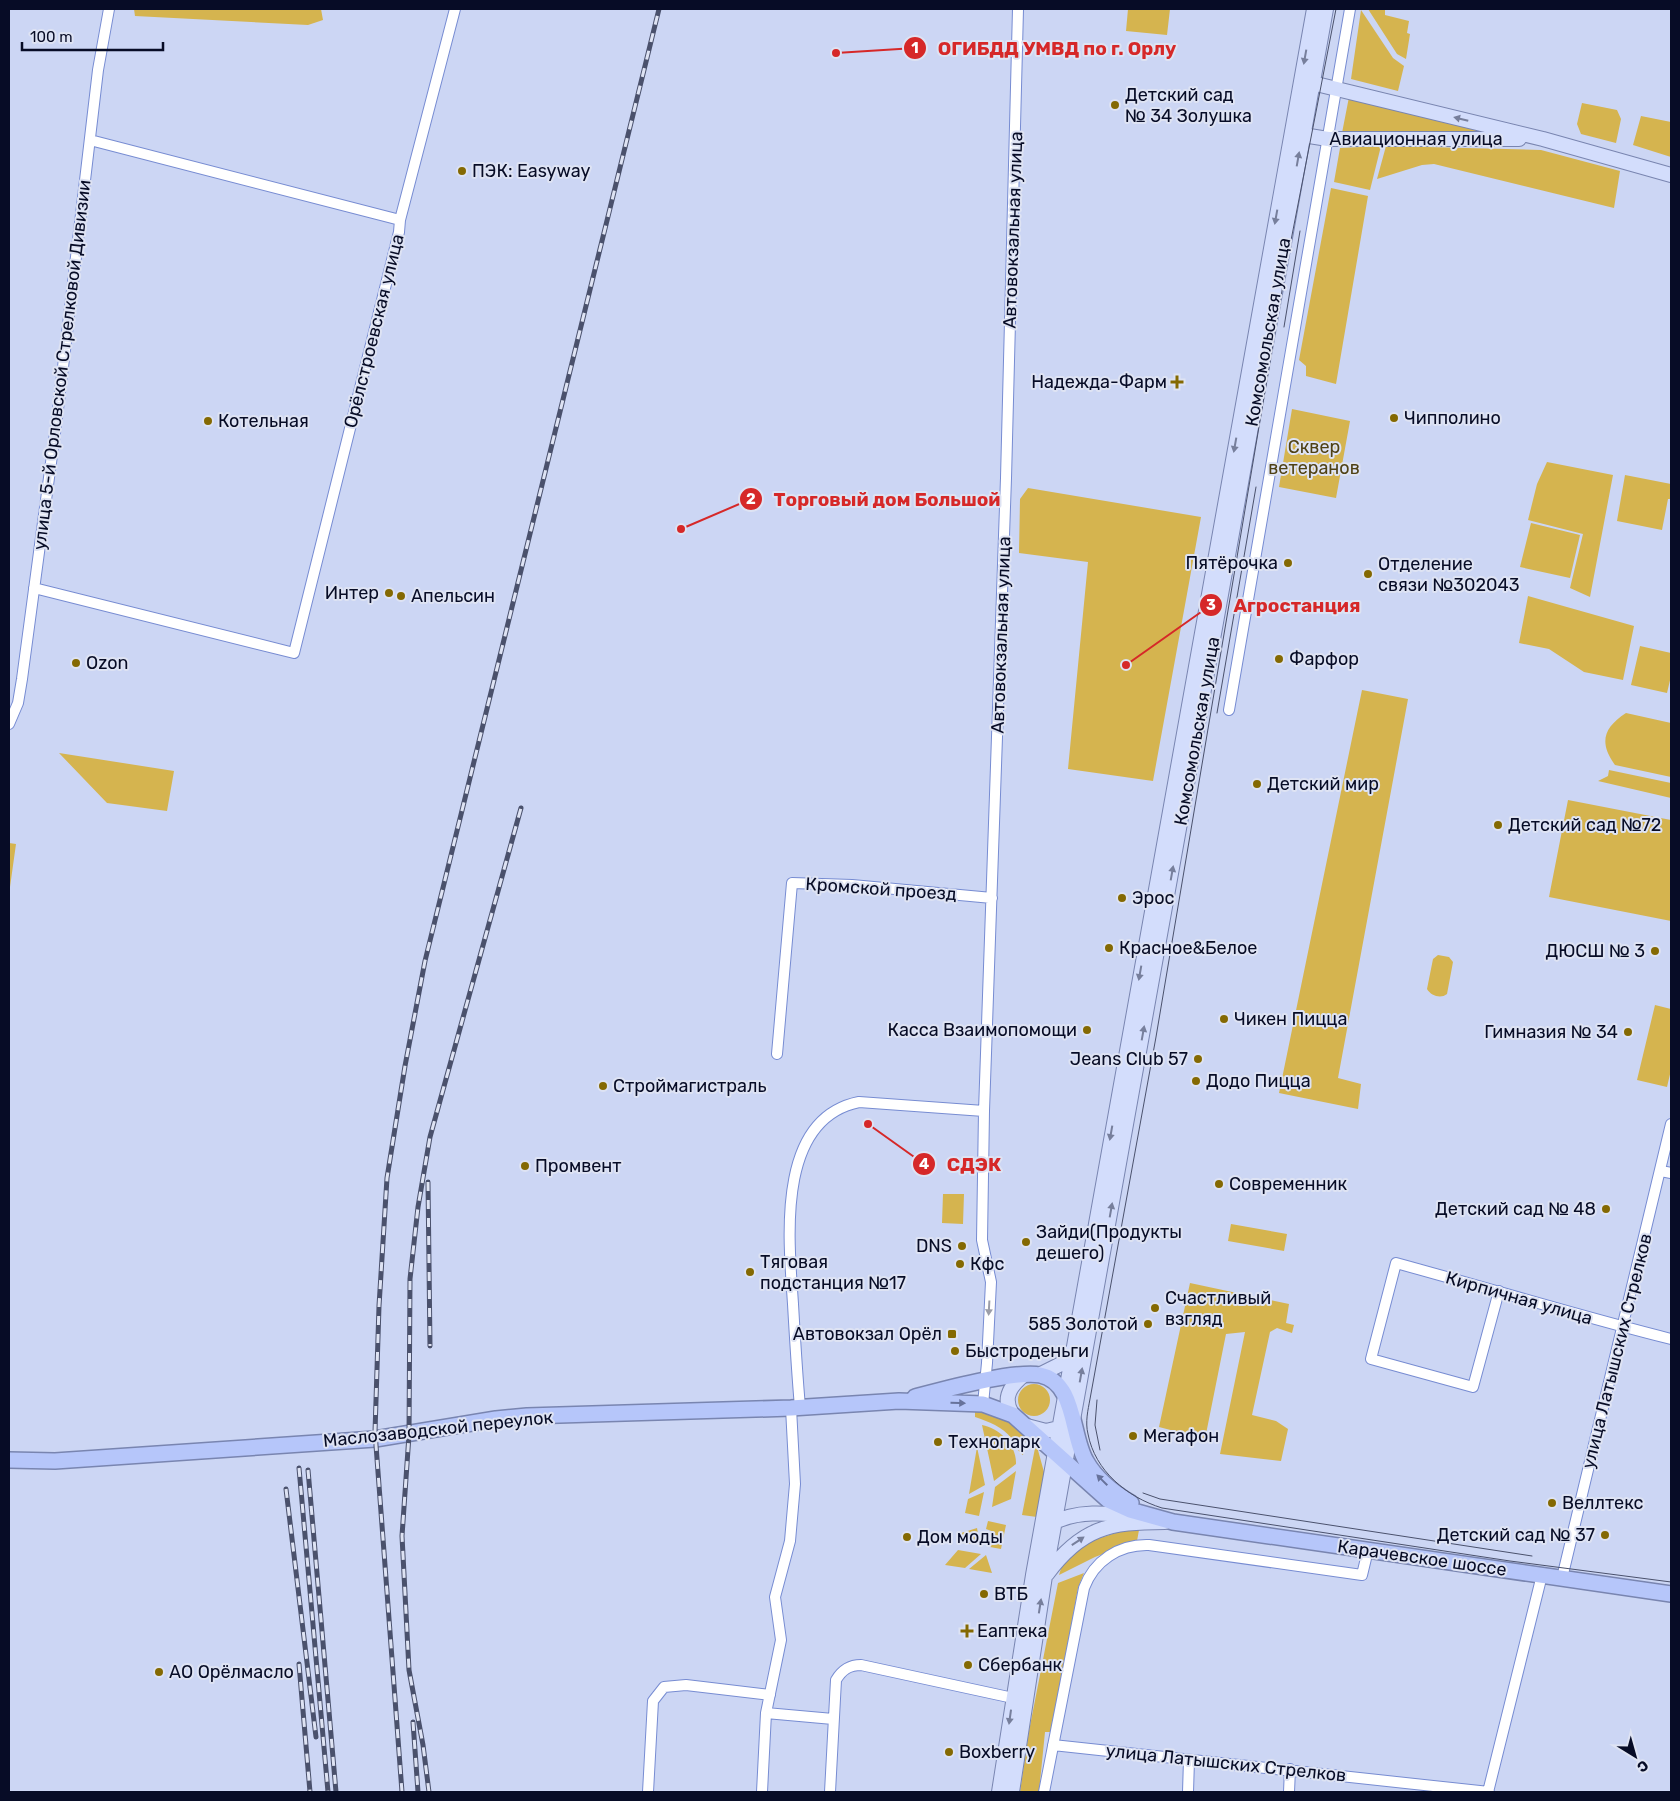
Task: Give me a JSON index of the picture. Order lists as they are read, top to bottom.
{
  "streets": {
    "highway": ["Комсомольская улица", "Маслозаводской переулок", "Карачевское шоссе"],
    "main road": ["Авиационная улица"],
    "street": [
      "Автовокзальная улица",
      "Орёлстроевская улица",
      "улица 5-й Орловской Стрелковой Дивизии",
      "Кромской проезд",
      "Кирпичная улица",
      "улица Латышских Стрелков"
    ]
  },
  "crossings": [
    ["Авиационная улица", "Комсомольская улица"],
    ["Автовокзальная улица", "Кромской проезд"],
    ["Автовокзальная улица", "Маслозаводской переулок"],
    ["Орёлстроевская улица", "улица 5-й Орловской Стрелковой Дивизии"],
    ["Комсомольская улица", "Маслозаводской переулок"],
    ["Кирпичная улица", "улица Латышских Стрелков"],
    ["улица Латышских Стрелков", "Карачевское шоссе"]
  ],
  "parks": ["Сквер ветеранов"],
  "places": {
    "other": [
      "ОГИБДД УМВД по г. Орлу",
      "Детский сад № 34 Золушка",
      "ПЭК: Easyway",
      "Чипполино",
      "Котельная",
      "Торговый дом Большой",
      "Пятёрочка",
      "Отделение связи №302043",
      "Интер",
      "Апельсин",
      "Фарфор",
      "Ozon",
      "Агростанция",
      "Детский мир",
      "Детский сад №72",
      "Эрос",
      "Красное&Белое",
      "ДЮСШ № 3",
      "Чикен Пицца",
      "Касса Взаимопомощи",
      "Гимназия № 34",
      "Jeans Club 57",
      "Додо Пицца",
      "Строймагистраль",
      "СДЭК",
      "Промвент",
      "Современник",
      "Детский сад № 48",
      "Зайди(Продукты дешего)",
      "DNS",
      "Кфс",
      "Тяговая подстанция №17",
      "Счастливый взгляд",
      "585 Золотой",
      "Быстроденьги",
      "Мегафон",
      "Технопарк",
      "Веллтекс",
      "Детский сад № 37",
      "Дом моды",
      "ВТБ",
      "Сбербанк",
      "АО Орёлмасло",
      "Boxberry"
    ],
    "health": ["Надежда-Фарм", "Еаптека"],
    "transit": ["Автовокзал Орёл"]
  },
  "scale_bar": "100 m",
  "north": "bottom right"
}
